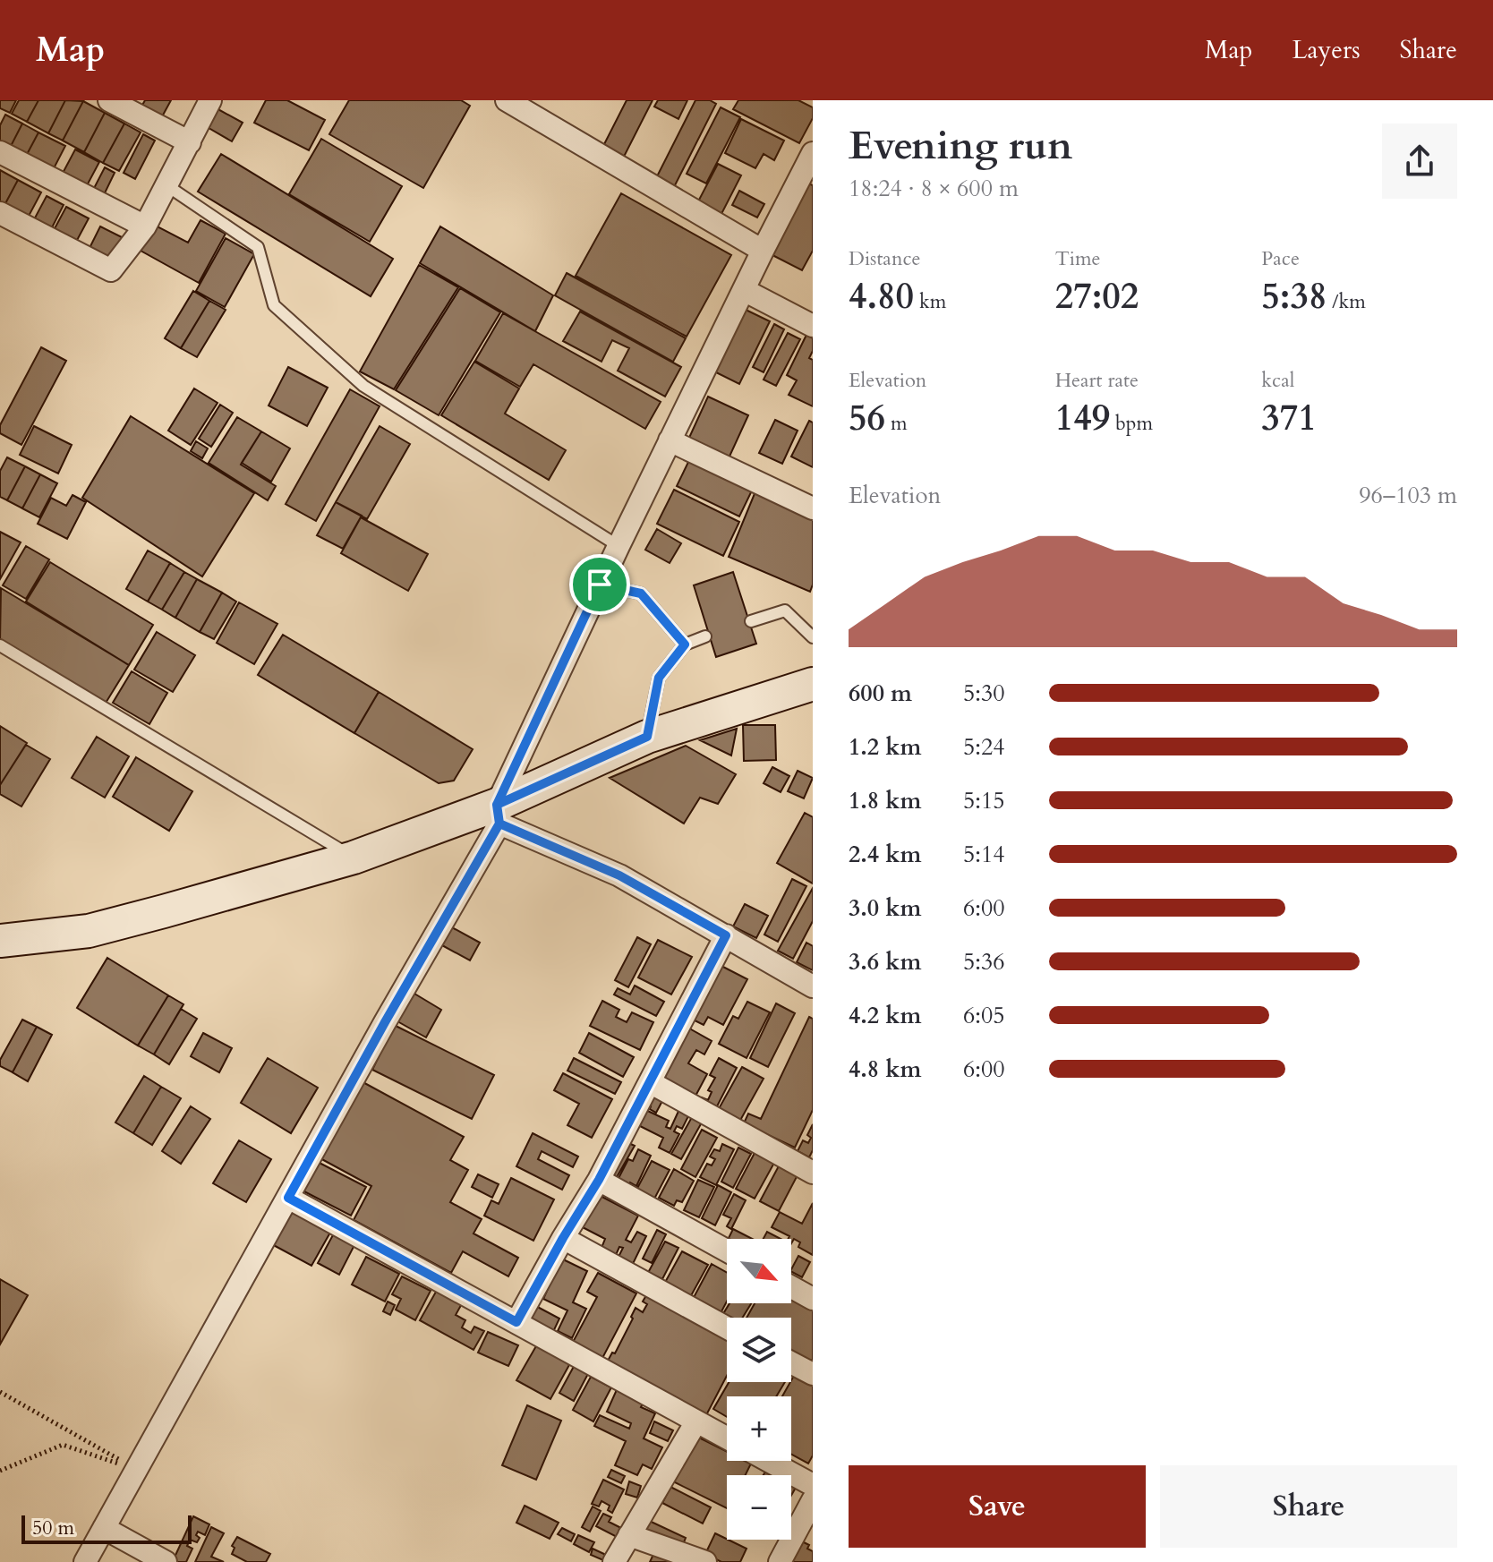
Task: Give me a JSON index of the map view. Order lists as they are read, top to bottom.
{
  "scale_bar": "50 m",
  "north": "bottom right",
  "page": {
    "header": "Map",
    "nav": ["Map", "Layers", "Share"],
    "heading": ["Evening run", "18:24 · 8 × 600 m"],
    "stats": [
      ["Distance", "4.80 km"],
      ["Time", "27:02"],
      ["Pace", "5:38 /km"],
      ["Elevation", "56 m"],
      ["Heart rate", "149 bpm"],
      ["kcal", "371"]
    ],
    "chart": ["Elevation", "96–103 m"],
    "list": [
      {
        "name": "600 m",
        "note": "5:30"
      },
      {
        "name": "1.2 km",
        "note": "5:24"
      },
      {
        "name": "1.8 km",
        "note": "5:15"
      },
      {
        "name": "2.4 km",
        "note": "5:14"
      },
      {
        "name": "3.0 km",
        "note": "6:00"
      },
      {
        "name": "3.6 km",
        "note": "5:36"
      },
      {
        "name": "4.2 km",
        "note": "6:05"
      },
      {
        "name": "4.8 km",
        "note": "6:00"
      }
    ],
    "map_buttons": ["+", "−"],
    "buttons": ["Save", "Share"],
    "scale": "50 m"
  }
}
